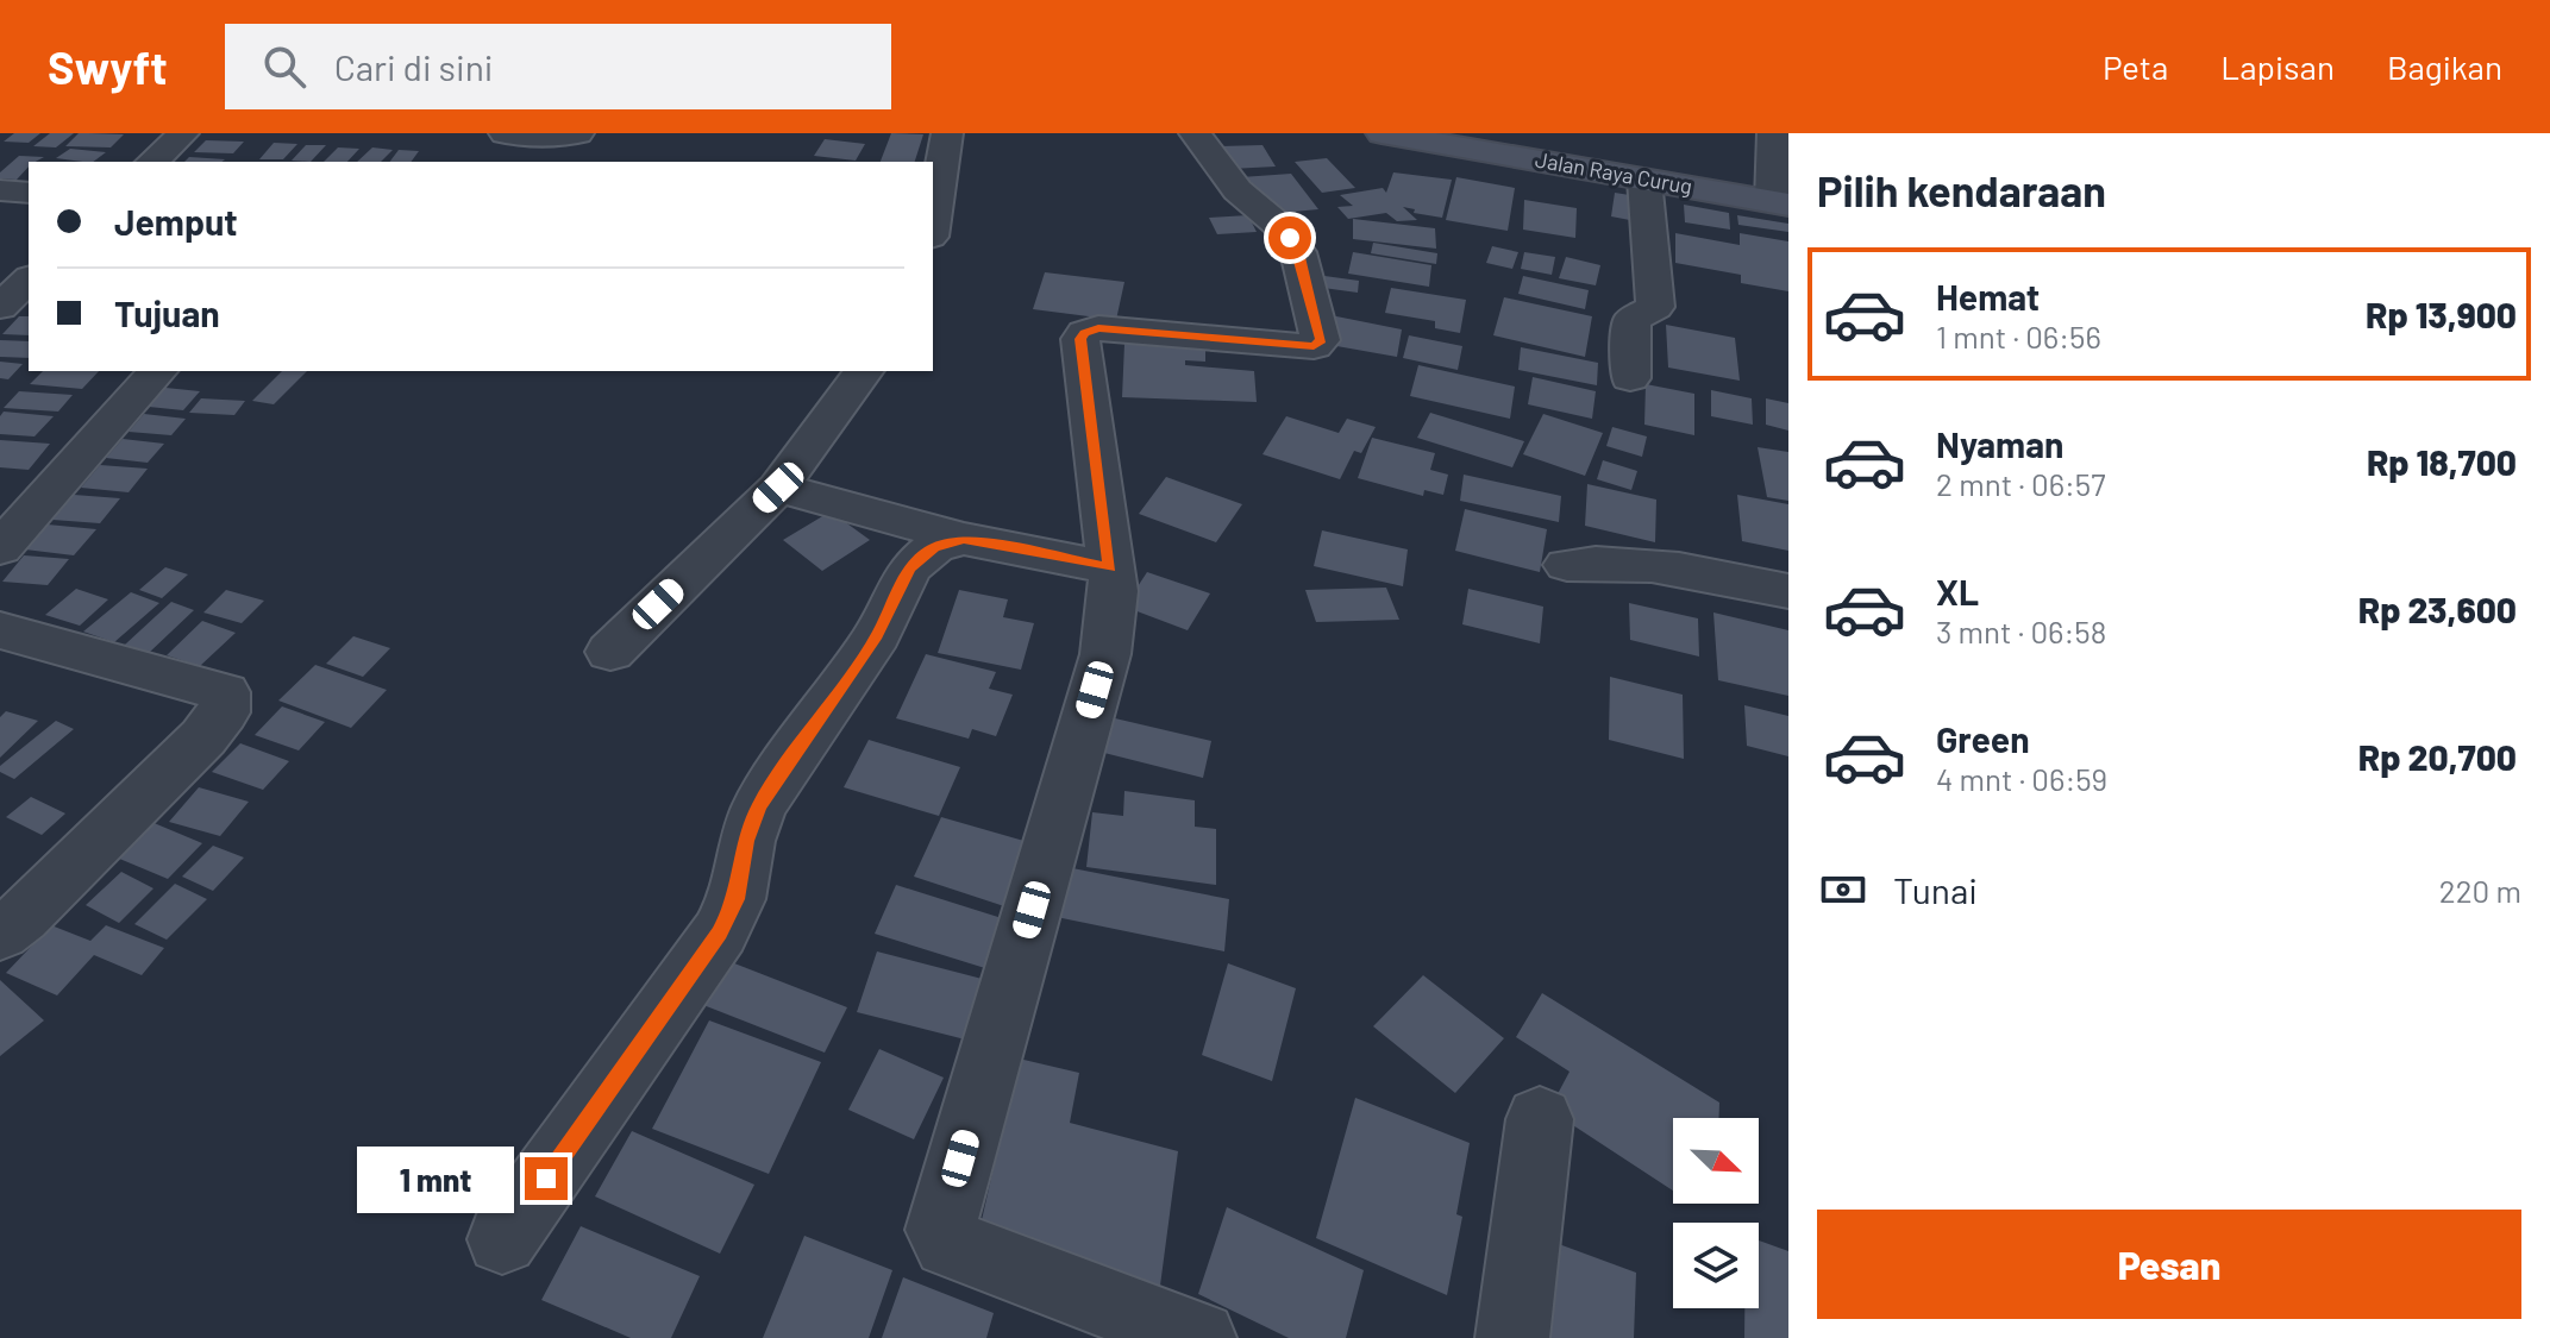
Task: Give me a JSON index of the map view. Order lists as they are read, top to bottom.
{
  "streets": {
    "main road": ["Jalan Raya Curug"]
  },
  "north": "bottom right",
  "page": {
    "header": "Swyft",
    "search": "Cari di sini",
    "nav": ["Peta", "Lapisan", "Bagikan"],
    "heading": "Pilih kendaraan",
    "banner": ["Jemput", "Tujuan"],
    "list": [
      {
        "name": "Hemat",
        "note": "1 mnt · 06:56",
        "value": "Rp 13,900"
      },
      {
        "name": "Nyaman",
        "note": "2 mnt · 06:57",
        "value": "Rp 18,700"
      },
      {
        "name": "XL",
        "note": "3 mnt · 06:58",
        "value": "Rp 23,600"
      },
      {
        "name": "Green",
        "note": "4 mnt · 06:59",
        "value": "Rp 20,700"
      }
    ],
    "pay": ["Tunai", "220 m"],
    "bubble": "1 mnt",
    "buttons": "Pesan"
  }
}
